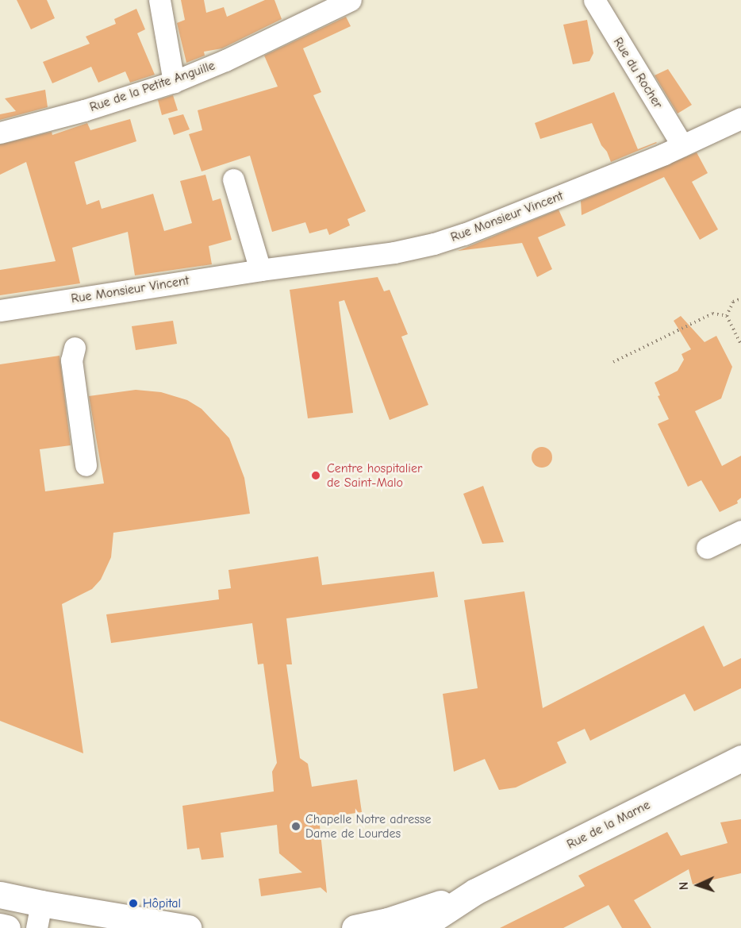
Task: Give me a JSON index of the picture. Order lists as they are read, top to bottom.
{
  "streets": {
    "main road": ["Rue de la Marne"],
    "street": ["Rue du Rocher", "Rue de la Petite Anguille", "Rue Monsieur Vincent"]
  },
  "crossings": [
    ["Rue du Rocher", "Rue Monsieur Vincent"]
  ],
  "places": ["Centre hospitalier de Saint-Malo", "Chapelle Notre adresse Dame de Lourdes", "Hôpital"],
  "north": "left"
}
